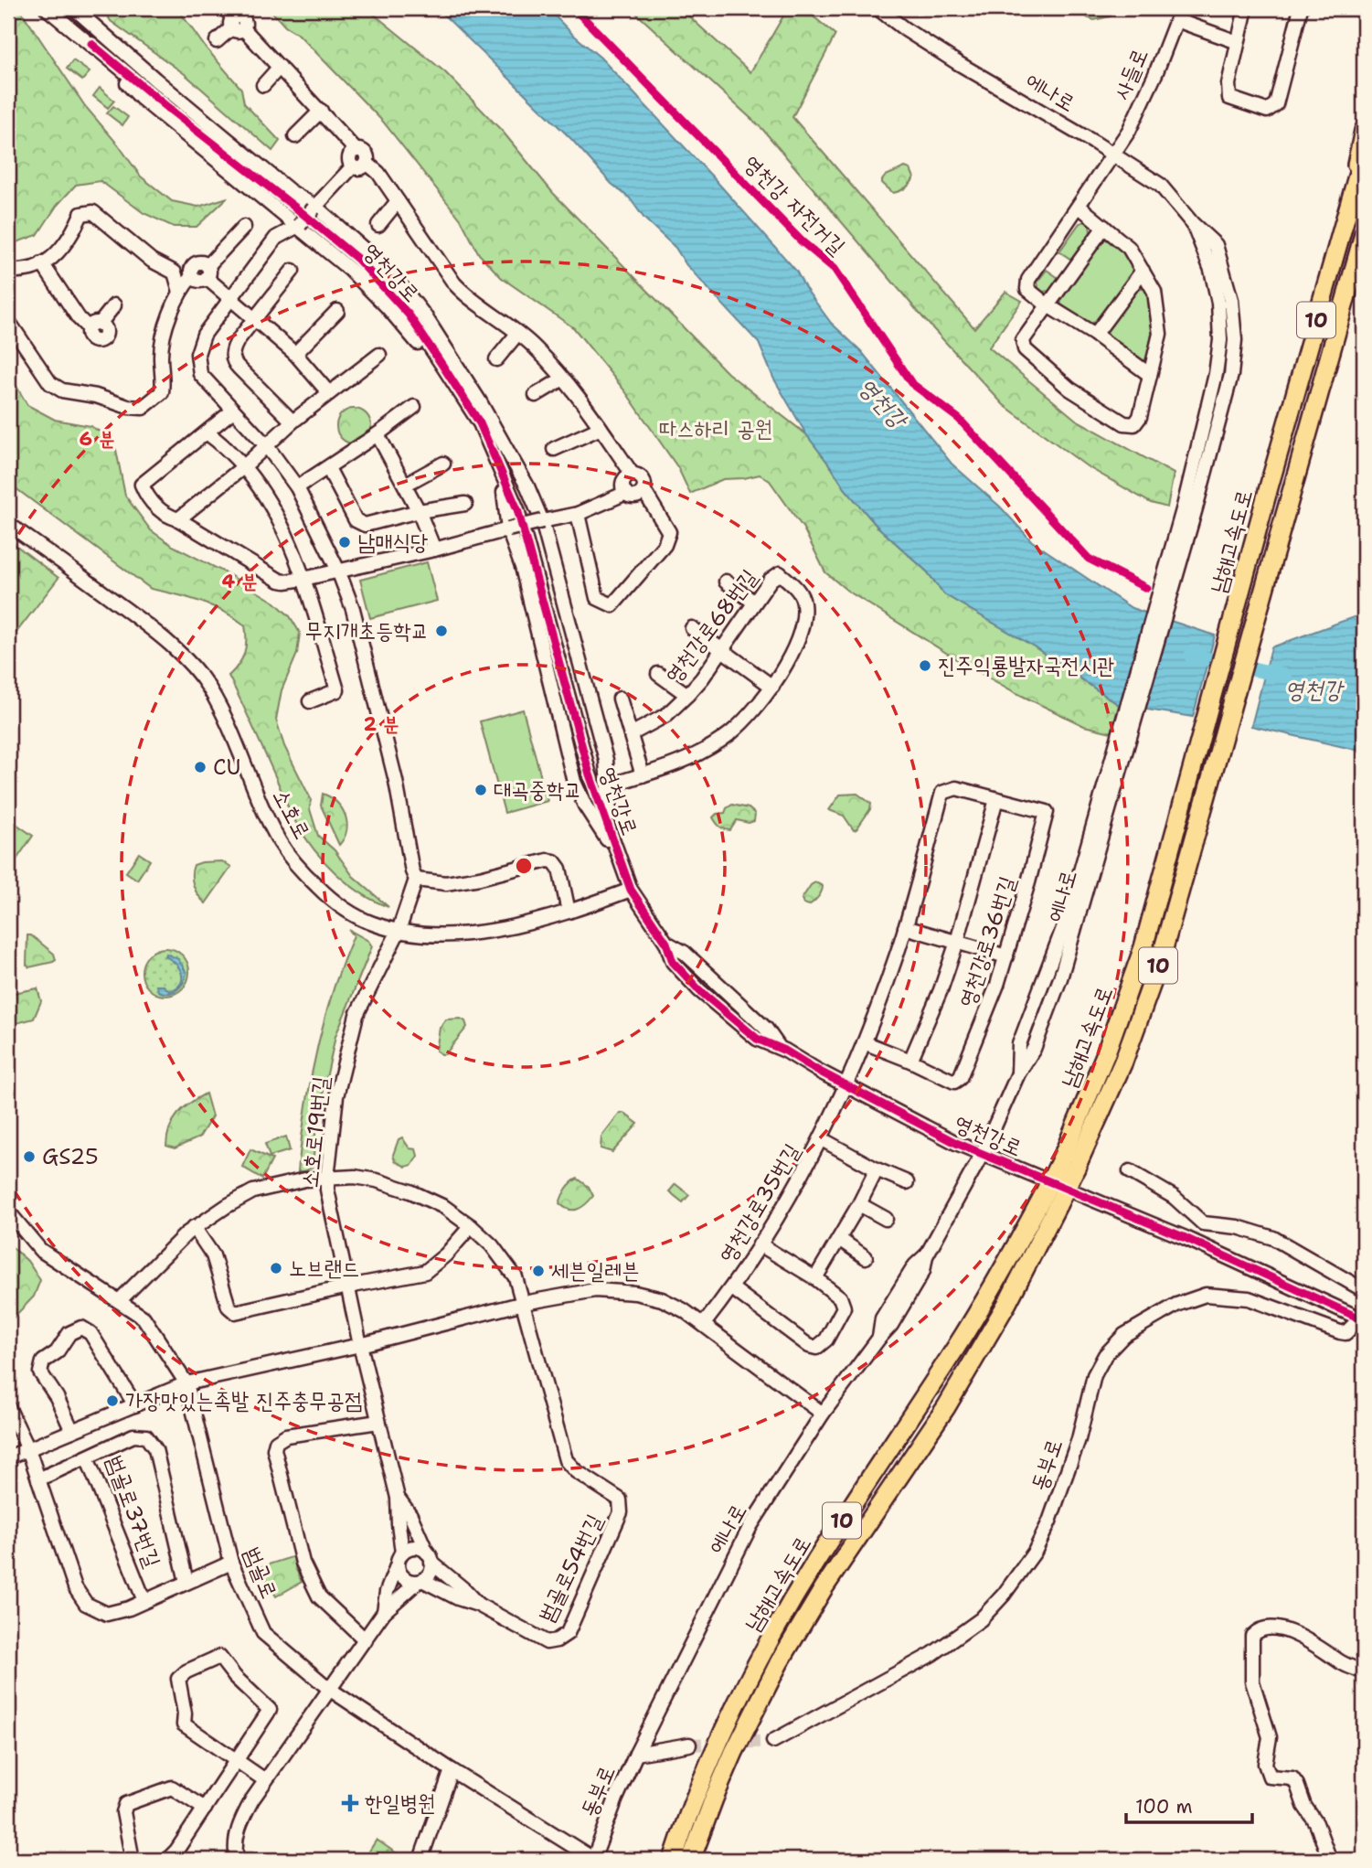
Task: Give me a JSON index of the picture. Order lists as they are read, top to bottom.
{
  "streets": {
    "highway": ["10", "남해고속도로"],
    "street": [
      "사들로",
      "에나로",
      "영천강로",
      "영천강로68번길",
      "소호로",
      "영천강로36번길",
      "소호로19번길",
      "영천강로35번길",
      "동부로",
      "범골로37번길",
      "범골로54번길",
      "범골로"
    ],
    "cycle path": ["영천강 자전거길"]
  },
  "crossings": [
    ["사들로", "에나로"],
    ["에나로", "영천강로"],
    ["에나로", "동부로"],
    ["영천강로", "영천강로68번길"],
    ["영천강로", "소호로"],
    ["영천강로", "영천강로36번길"],
    ["영천강로", "영천강로35번길"],
    ["영천강로", "동부로"],
    ["소호로", "소호로19번길"],
    ["영천강로36번길", "영천강로35번길"],
    ["소호로19번길", "범골로54번길"],
    ["동부로", "범골로"],
    ["범골로37번길", "범골로"],
    ["범골로54번길", "범골로"]
  ],
  "water": ["영천강"],
  "parks": ["따스하리 공원"],
  "places": {
    "other": [
      "남매식당",
      "무지개초등학교",
      "진주익룡발자국전시관",
      "CU",
      "대곡중학교",
      "GS25",
      "노브랜드",
      "세븐일레븐",
      "가장맛있는족발 진주충무공점"
    ],
    "health": ["한일병원"]
  },
  "scale_bar": "100 m",
  "rings": ["6 분", "4 분", "2 분"]
}
